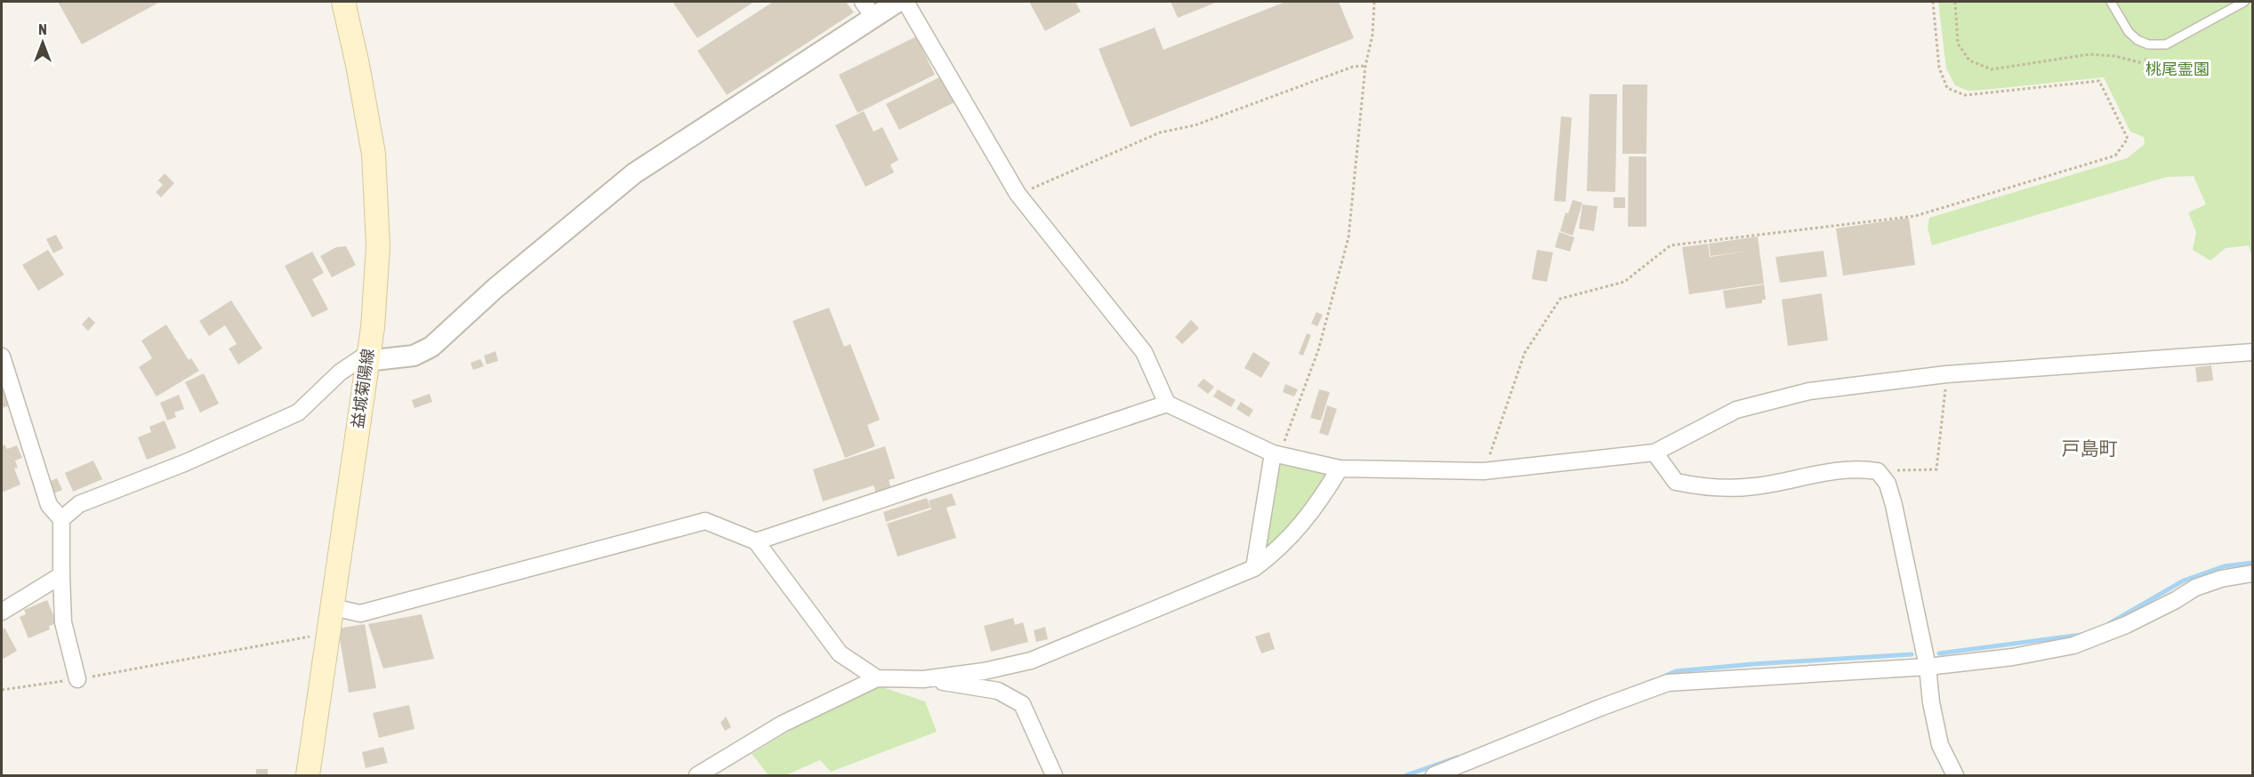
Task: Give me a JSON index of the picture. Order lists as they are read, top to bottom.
{
  "streets": {
    "main road": ["益城菊陽線"]
  },
  "districts": ["戸島町"],
  "parks": ["桃尾霊園"],
  "north": "top"
}
